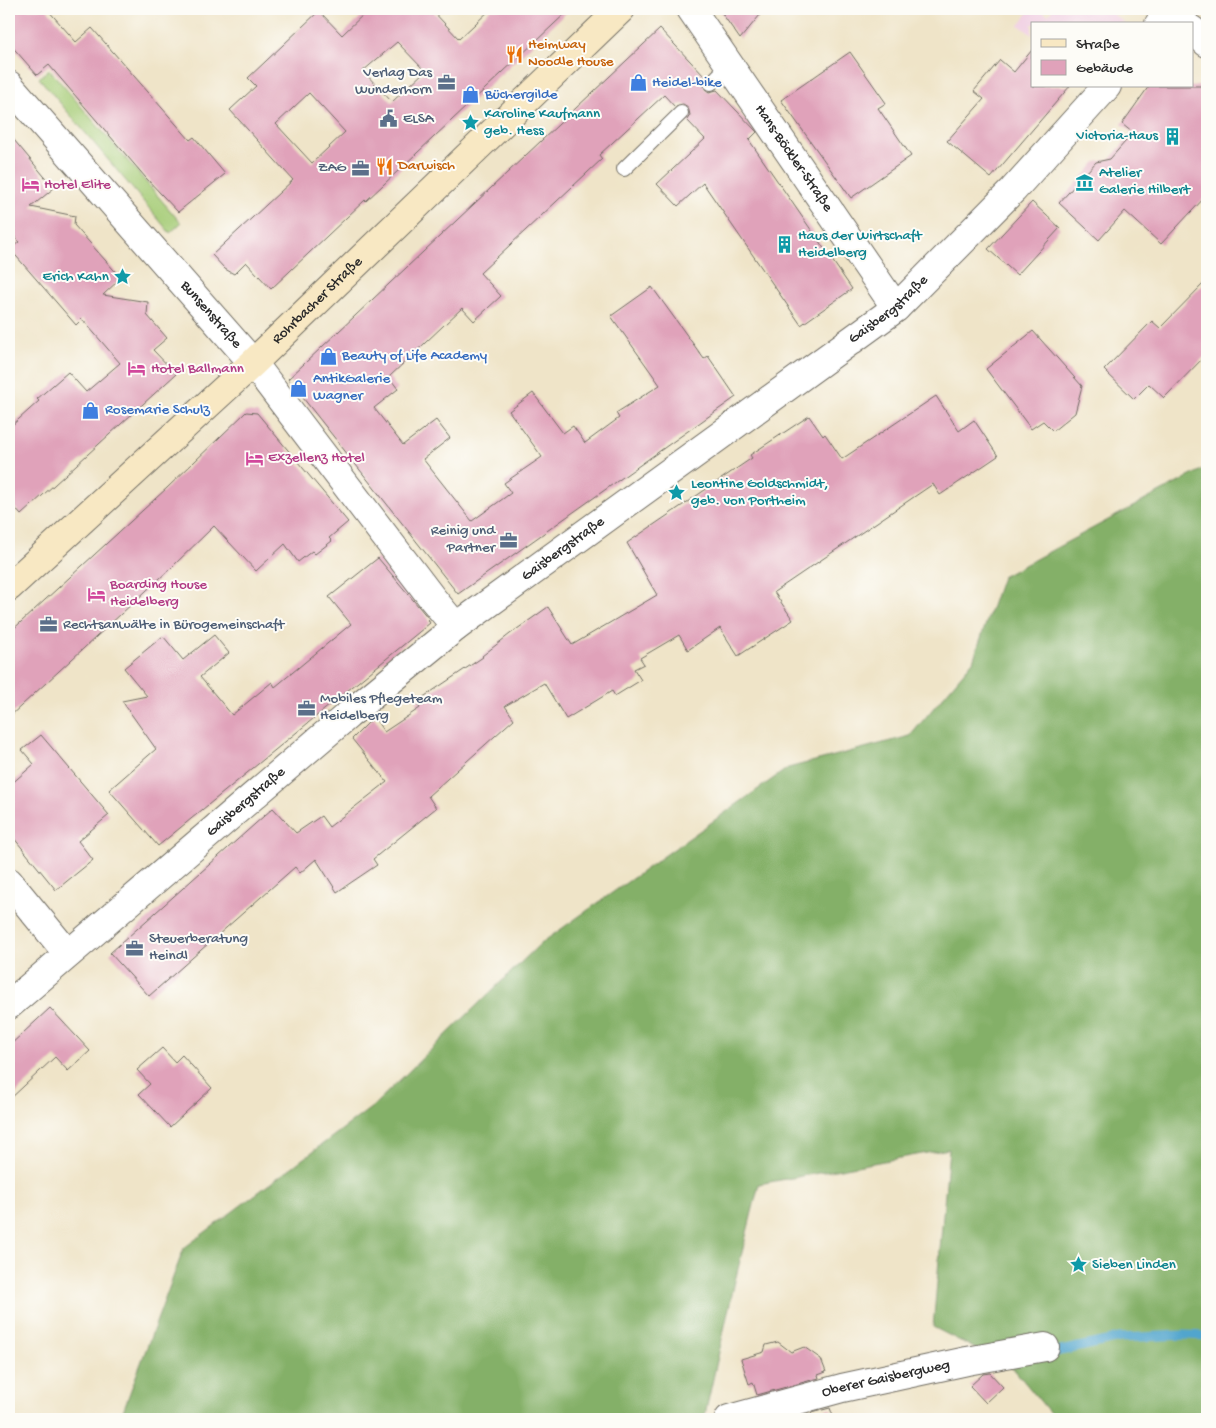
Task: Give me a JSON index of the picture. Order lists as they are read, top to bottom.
{
  "streets": {
    "main road": ["Rohrbacher Straße"],
    "street": [
      "Hans-Böckler-Straße",
      "Gaisbergstraße",
      "Bunsenstraße",
      "Oberer Gaisbergweg"
    ]
  },
  "crossings": [
    ["Hans-Böckler-Straße", "Gaisbergstraße"],
    ["Rohrbacher Straße", "Bunsenstraße"],
    ["Gaisbergstraße", "Bunsenstraße"]
  ],
  "places": {
    "restaurant": ["Heimway Noodle House", "Darwisch"],
    "office": [
      "Verlag Das Wunderhorn",
      "ZAG",
      "Reinig und Partner",
      "Rechtsanwälte in Bürogemeinschaft",
      "Mobiles Pflegeteam Heidelberg",
      "Steuerberatung Heindl"
    ],
    "shop": [
      "Heidel-bike",
      "Büchergilde",
      "Beauty of Life Academy",
      "AntikGalerie Wagner",
      "Rosemarie Schulz"
    ],
    "public building": ["ELSA"],
    "place": [
      "Karoline Kaufmann geb. Hess",
      "Erich Kahn",
      "Leontine Goldschmidt, geb. von Portheim",
      "Sieben Linden"
    ],
    "building": ["Victoria-Haus", "Haus der Wirtschaft Heidelberg"],
    "museum": ["Atelier Galerie Hilbert"],
    "hotel": [
      "Hotel Elite",
      "Hotel Ballmann",
      "Exzellenz Hotel",
      "Boarding House Heidelberg"
    ]
  },
  "legend": ["Straße", "Gebäude"]
}
